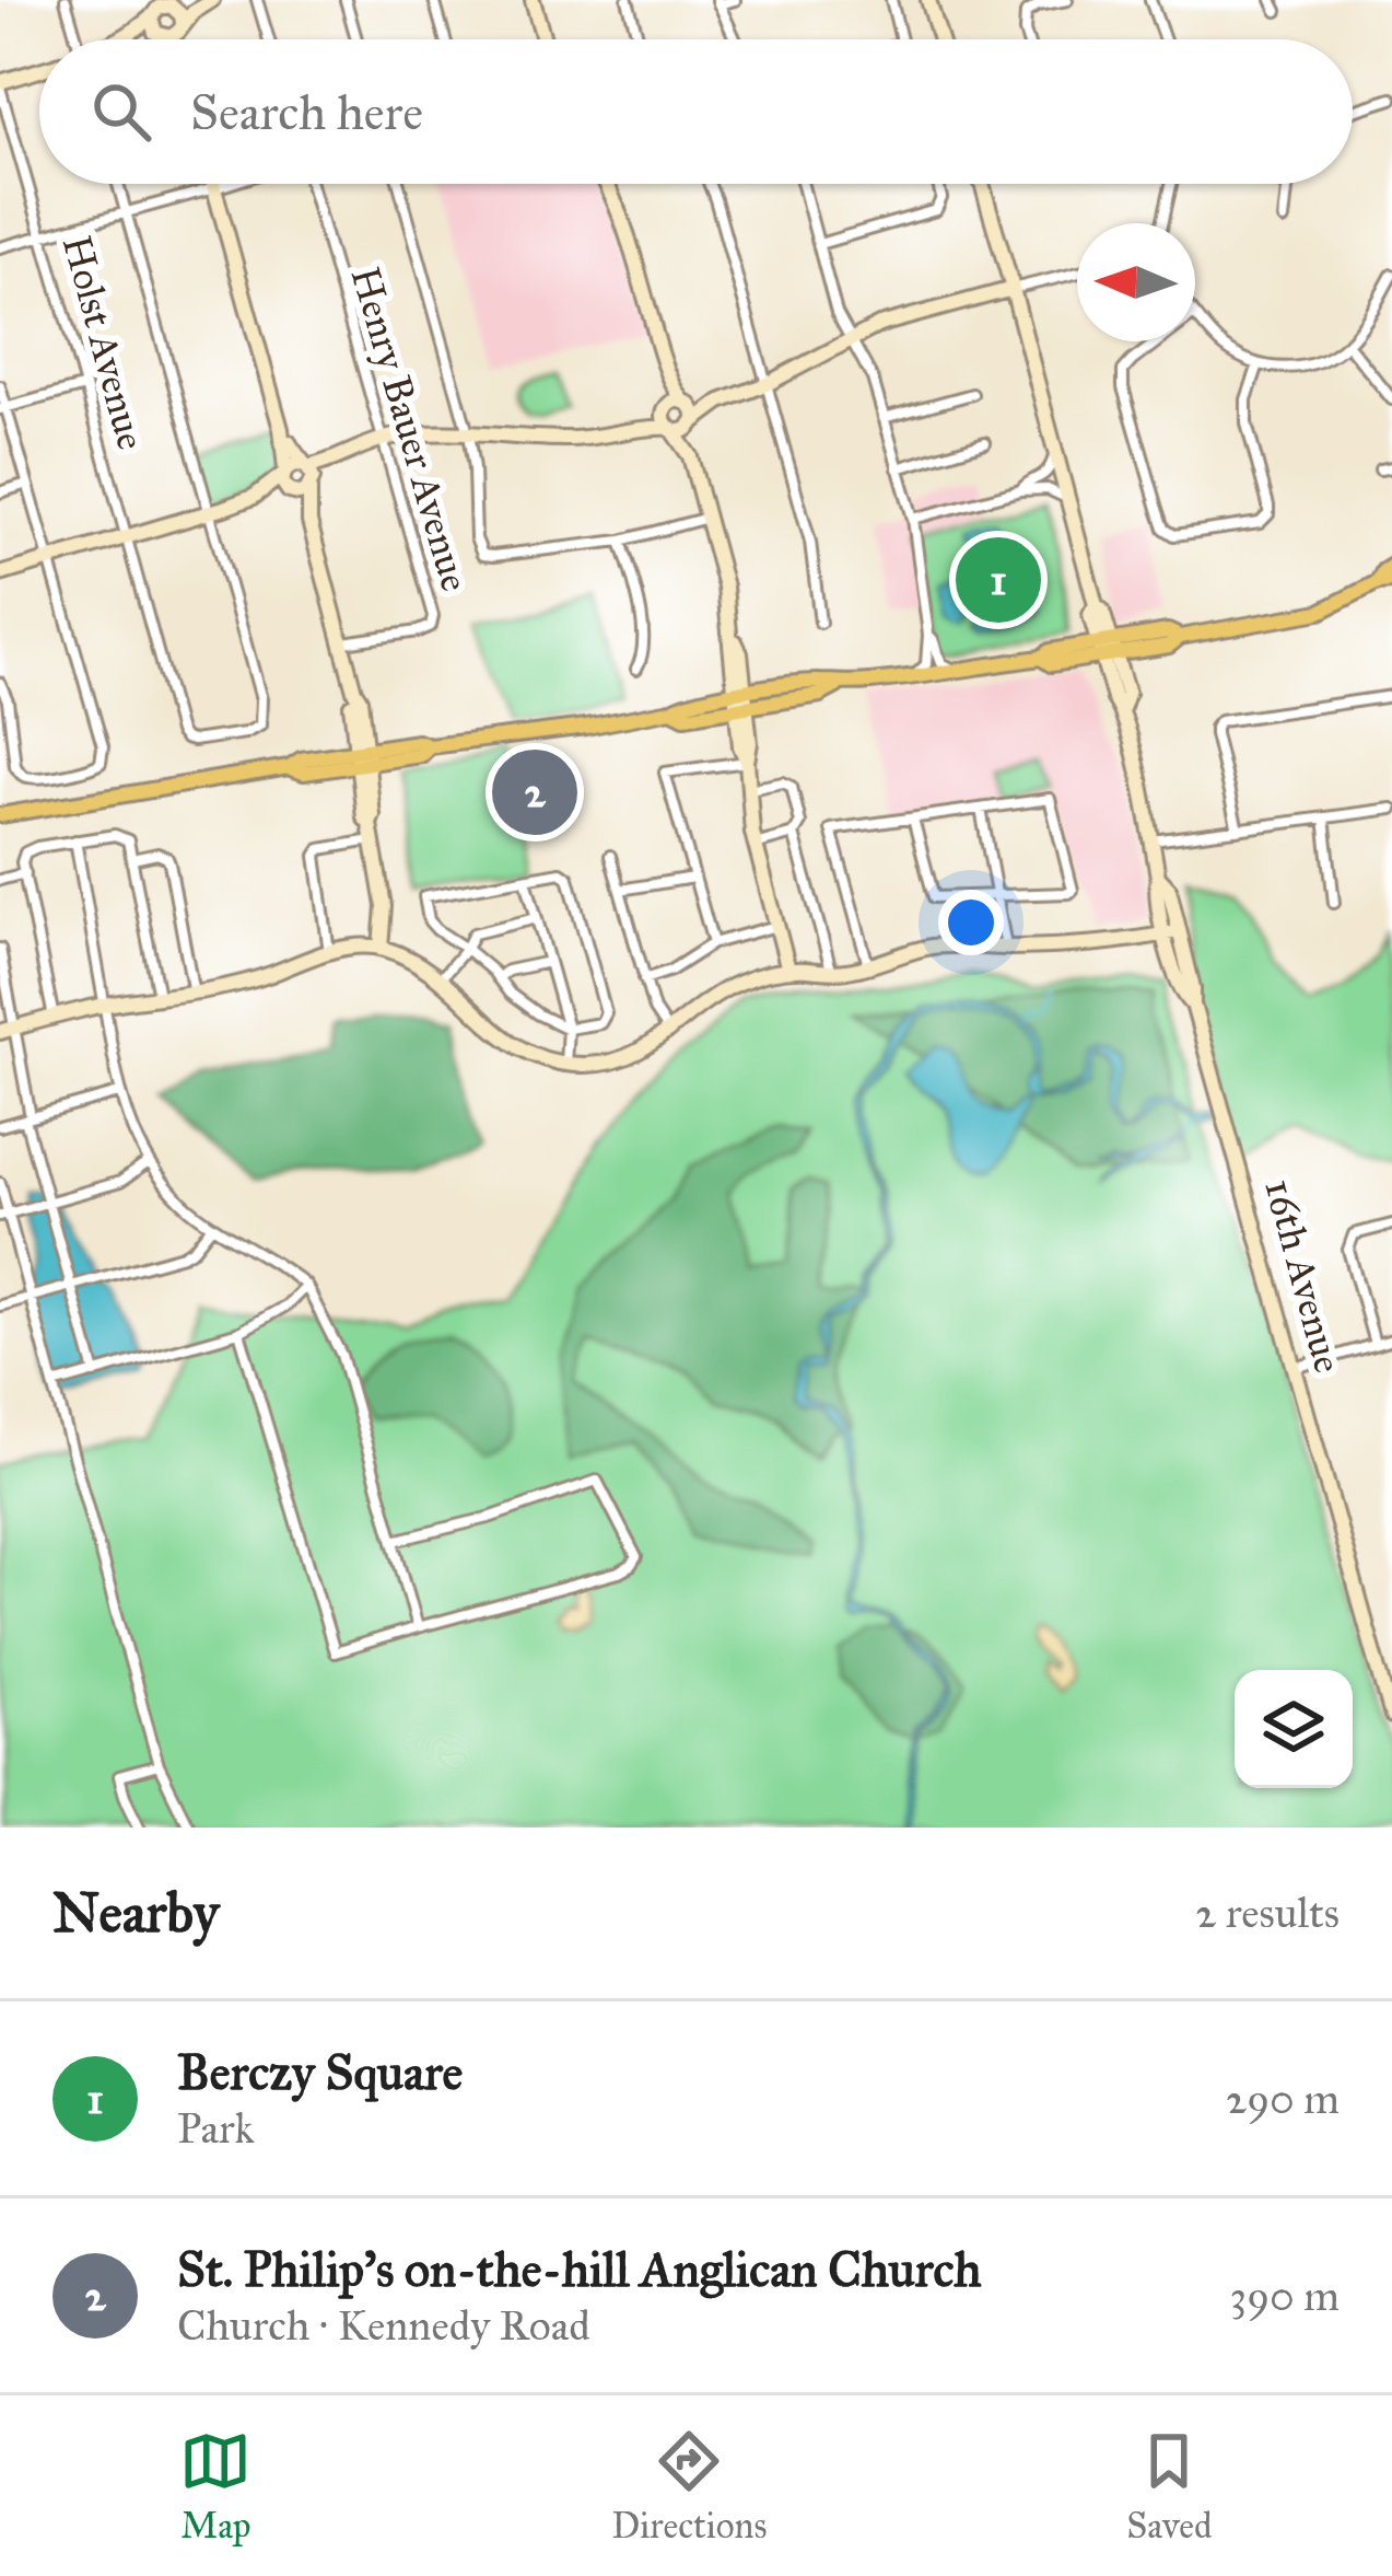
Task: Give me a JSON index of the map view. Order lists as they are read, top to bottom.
{
  "streets": {
    "street": ["Holst Avenue", "Henry Bauer Avenue", "16th Avenue"]
  },
  "north": "left",
  "page": {
    "search": "Search here",
    "pins": ["1", "2"],
    "heading": ["Nearby", "2 results"],
    "list": [
      {
        "mark": "1",
        "name": "Berczy Square",
        "note": "Park",
        "value": "290 m"
      },
      {
        "mark": "2",
        "name": "St. Philip's on-the-hill Anglican Church",
        "note": "Church · Kennedy Road",
        "value": "390 m"
      }
    ],
    "nav": ["Map", "Directions", "Saved"]
  }
}
